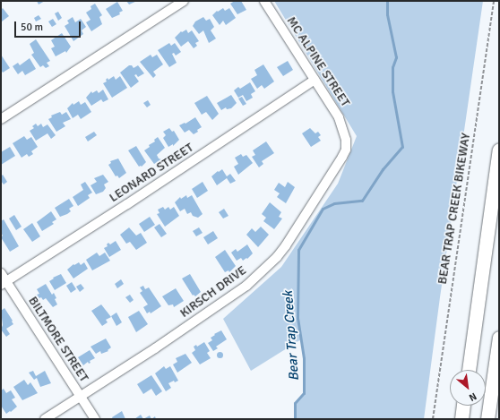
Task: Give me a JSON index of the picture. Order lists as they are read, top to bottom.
{
  "streets": {
    "street": [
      "MC ALPINE STREET",
      "LEONARD STREET",
      "KIRSCH DRIVE",
      "BILTMORE STREET"
    ],
    "path": ["BEAR TRAP CREEK BIKEWAY"]
  },
  "crossings": [
    ["MC ALPINE STREET", "LEONARD STREET"],
    ["MC ALPINE STREET", "KIRSCH DRIVE"],
    ["LEONARD STREET", "BILTMORE STREET"],
    ["KIRSCH DRIVE", "BILTMORE STREET"]
  ],
  "water": ["Bear Trap Creek"],
  "scale_bar": "50 m",
  "north": "bottom right"
}
